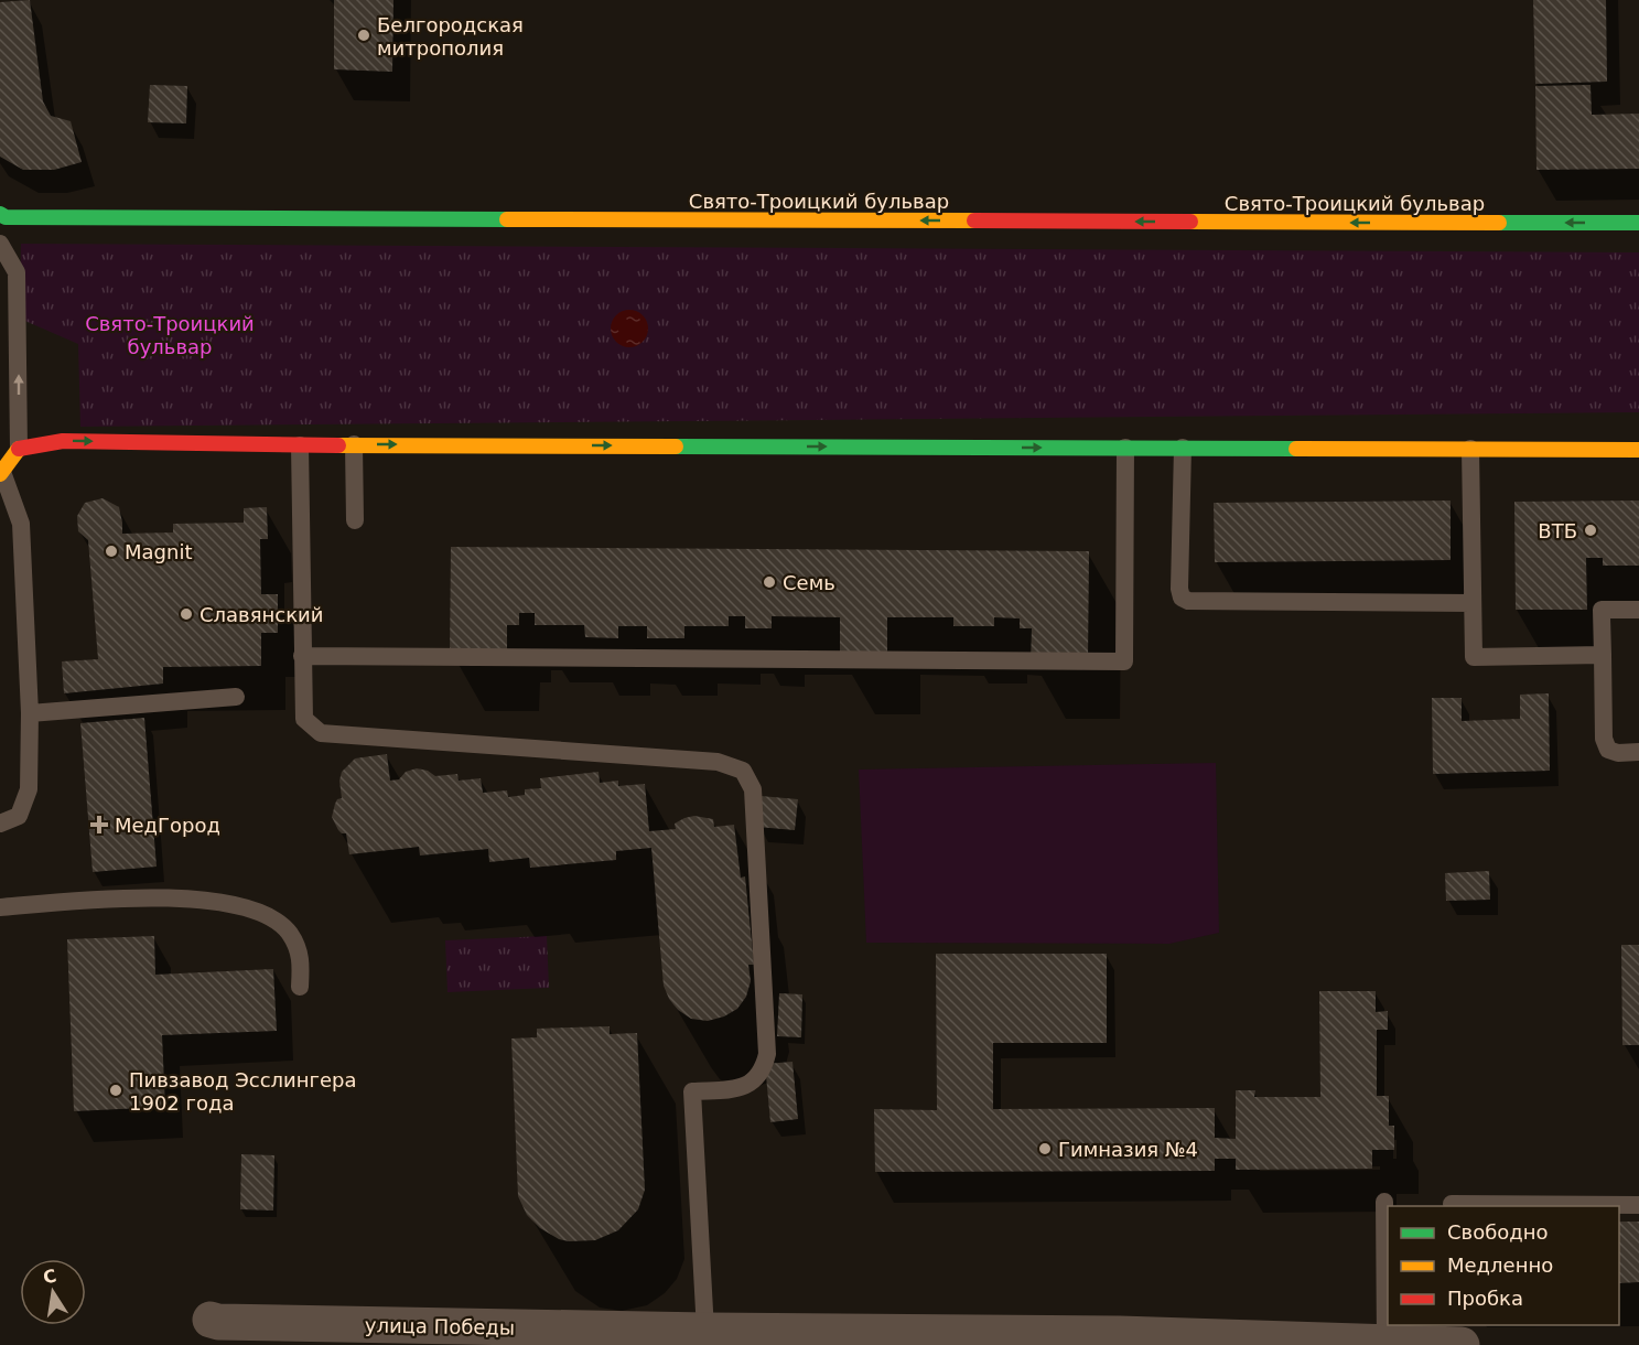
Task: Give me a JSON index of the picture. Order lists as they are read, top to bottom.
{
  "streets": {
    "street": ["Свято-Троицкий бульвар", "улица Победы"]
  },
  "one_way": ["Свято-Троицкий бульвар"],
  "parks": ["Свято-Троицкий бульвар"],
  "places": {
    "other": [
      "Белгородская митрополия",
      "ВТБ",
      "Magnit",
      "Семь",
      "Славянский",
      "Пивзавод Эсслингера 1902 года",
      "Гимназия №4"
    ],
    "health": ["МедГород"]
  },
  "legend": ["Свободно", "Медленно", "Пробка"],
  "north": "top"
}
